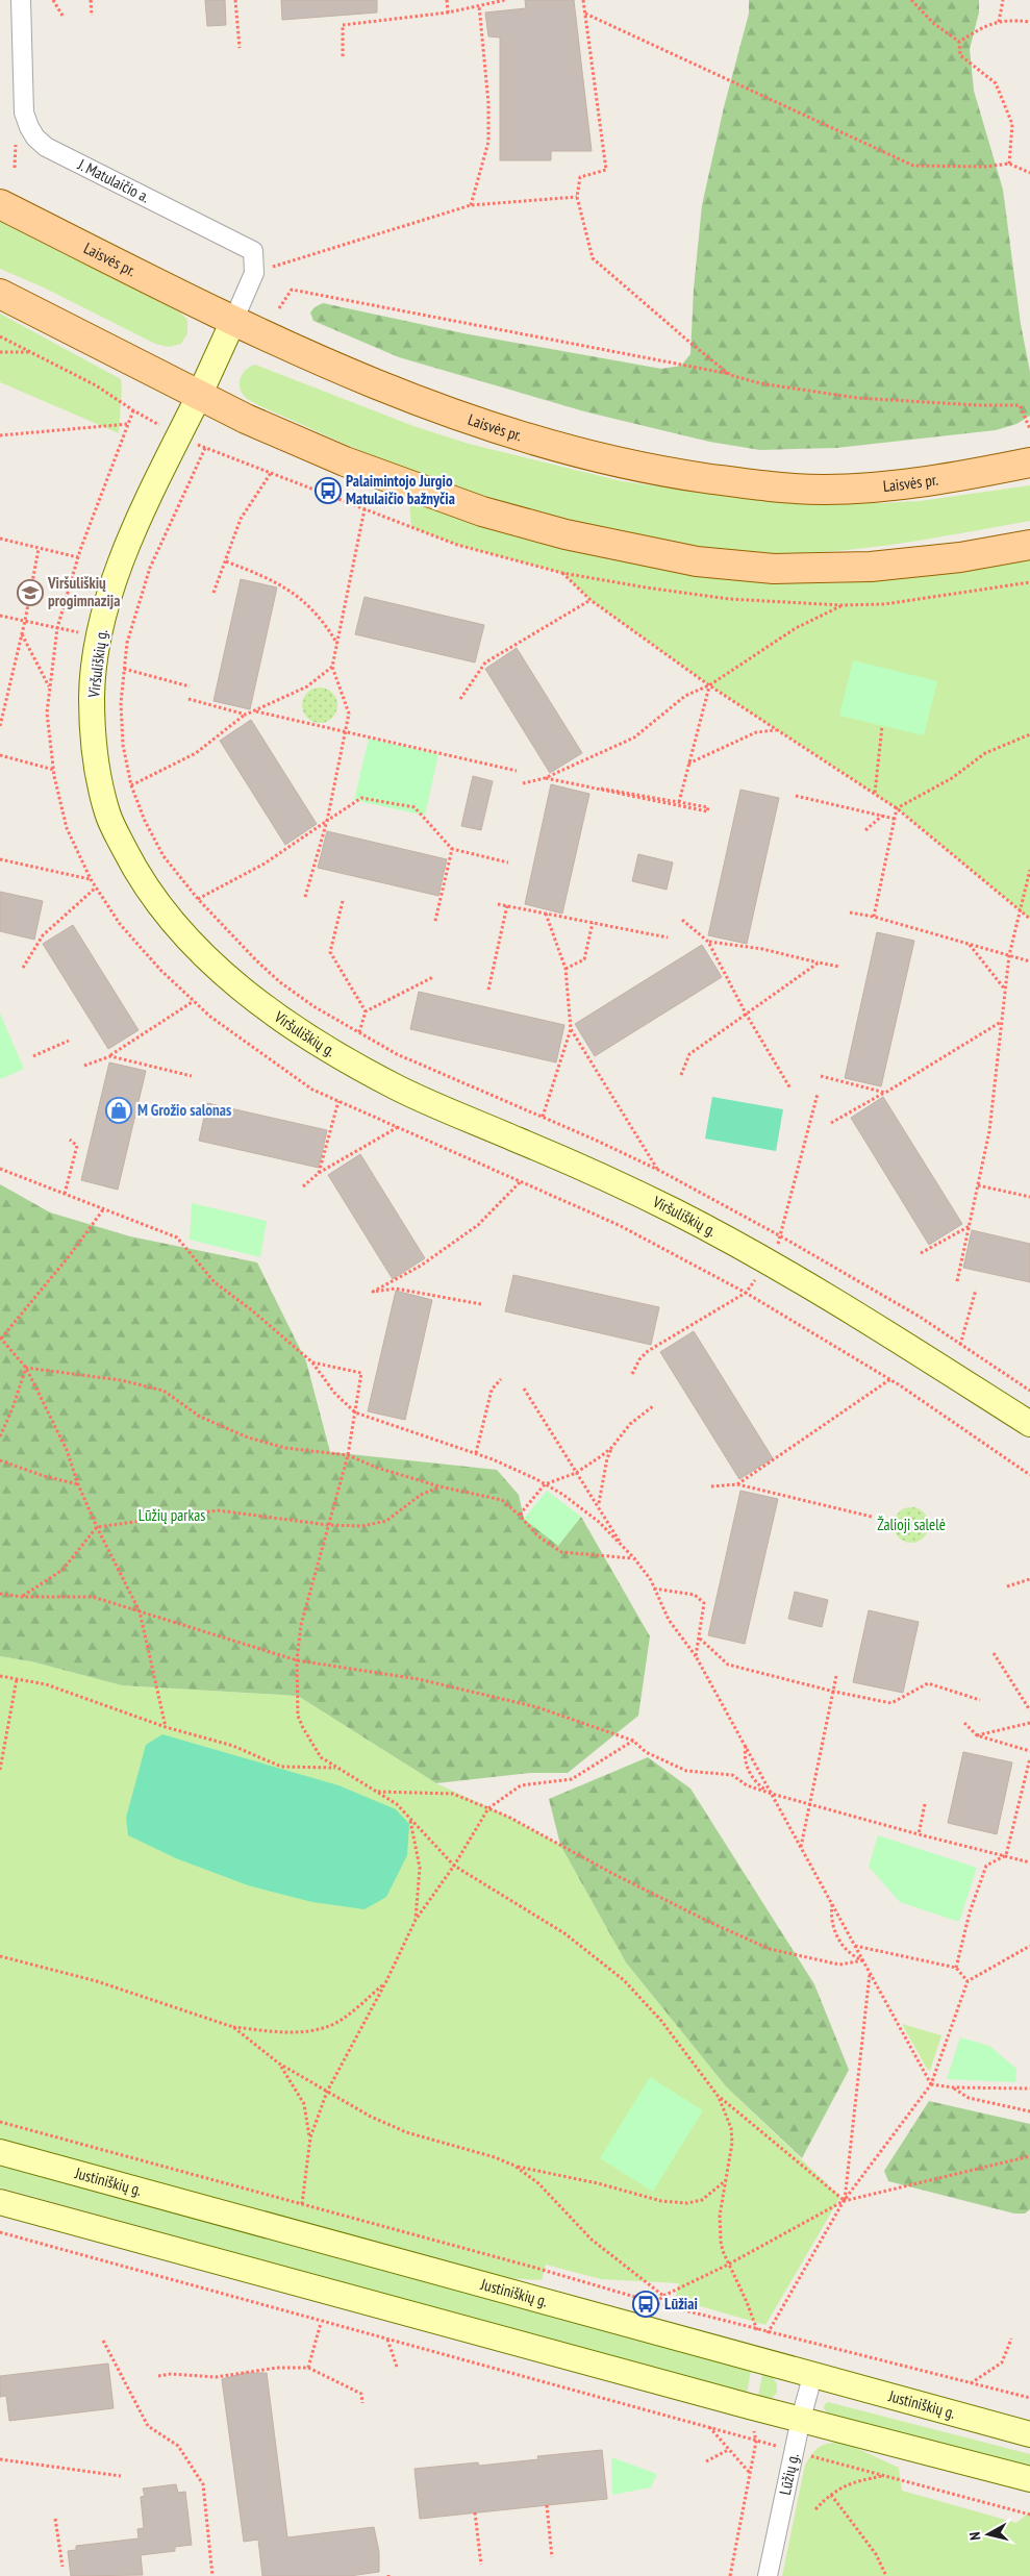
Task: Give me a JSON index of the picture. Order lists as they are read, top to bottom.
{
  "streets": {
    "main road": ["Laisvės pr.", "Viršuliškių g.", "Justiniškių g."],
    "street": ["J. Matulaičio a.", "Lūžių g."]
  },
  "crossings": [
    ["Laisvės pr.", "Viršuliškių g."],
    ["Justiniškių g.", "Lūžių g."]
  ],
  "parks": ["Lūžių parkas", "Žalioji salelė"],
  "places": {
    "bus stop": ["Palaimintojo Jurgio Matulaičio bažnyčia", "Lūžiai"],
    "school or university": ["Viršuliškių progimnazija"],
    "shop": ["M Grožio salonas"]
  },
  "north": "left"
}
